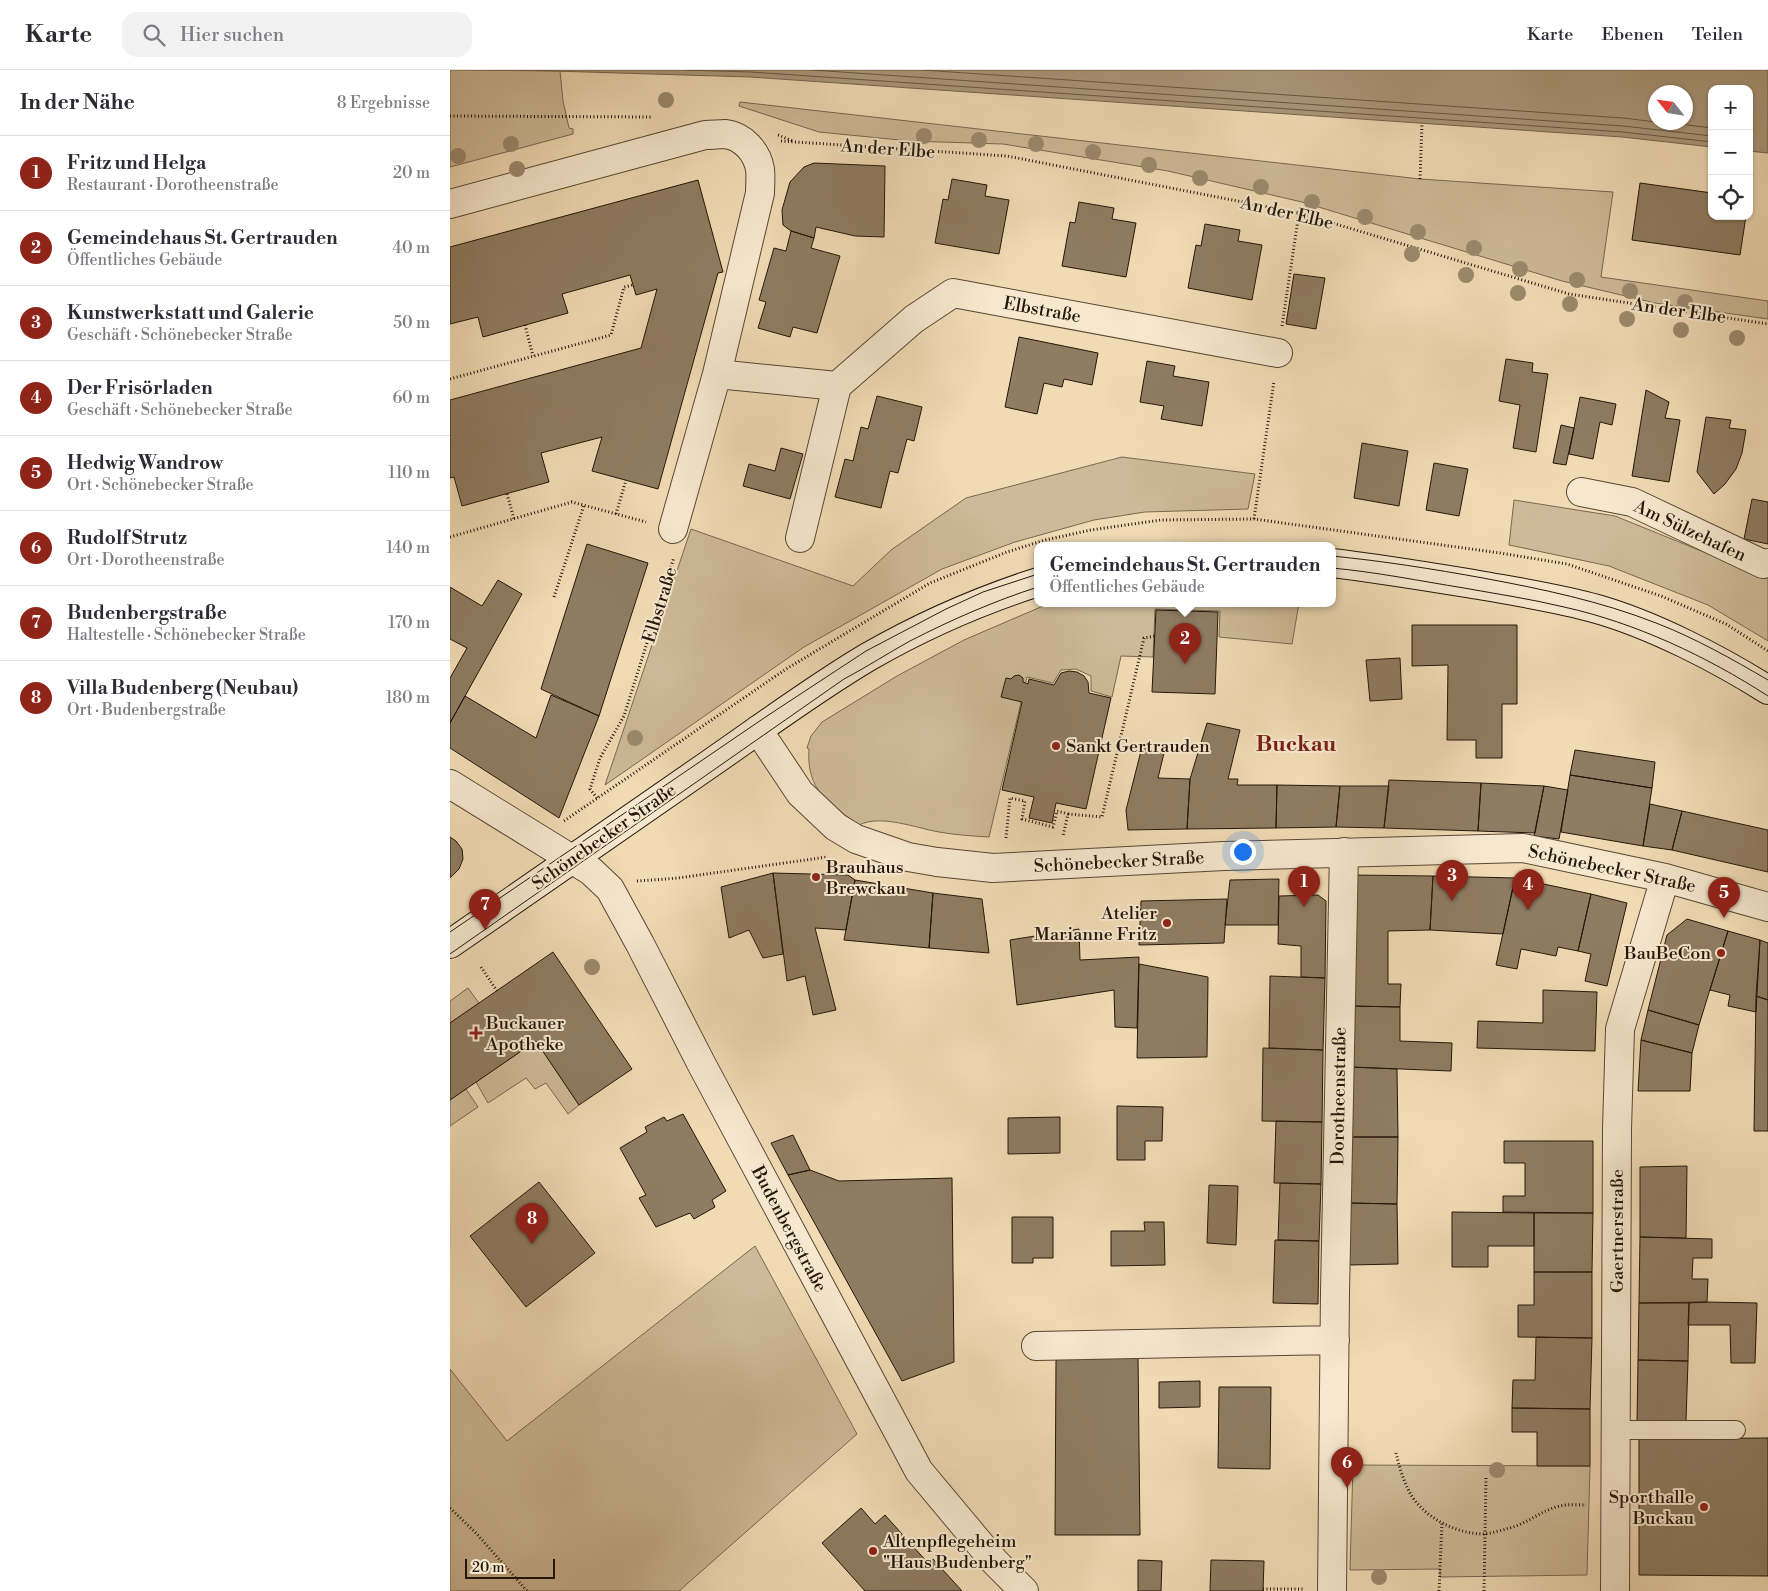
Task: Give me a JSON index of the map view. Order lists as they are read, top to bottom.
{
  "streets": {
    "street": [
      "Elbstraße",
      "Am Sülzehafen",
      "Schönebecker Straße",
      "Dorotheenstraße",
      "Budenbergstraße",
      "Gaertnerstraße"
    ],
    "path": ["An der Elbe"]
  },
  "crossings": [
    ["Elbstraße", "Schönebecker Straße"],
    ["Schönebecker Straße", "Dorotheenstraße"],
    ["Schönebecker Straße", "Budenbergstraße"],
    ["Schönebecker Straße", "Gaertnerstraße"]
  ],
  "districts": ["Buckau"],
  "places": {
    "other": [
      "Sankt Gertrauden",
      "Brauhaus Brewckau",
      "Atelier Marianne Fritz",
      "BauBeCon",
      "Sporthalle Buckau",
      "Altenpflegeheim \"Haus Budenberg\""
    ],
    "health": ["Buckauer Apotheke"]
  },
  "scale_bar": "20 m",
  "north": "top left",
  "page": {
    "header": "Karte",
    "search": "Hier suchen",
    "nav": ["Karte", "Ebenen", "Teilen"],
    "heading": ["In der Nähe", "8 Ergebnisse"],
    "map_buttons": ["+", "−"],
    "list": [
      {
        "mark": "1",
        "name": "Fritz und Helga",
        "note": "Restaurant · Dorotheenstraße",
        "value": "20 m"
      },
      {
        "mark": "2",
        "name": "Gemeindehaus St. Gertrauden",
        "note": "Öffentliches Gebäude",
        "value": "40 m"
      },
      {
        "mark": "3",
        "name": "Kunstwerkstatt und Galerie",
        "note": "Geschäft · Schönebecker Straße",
        "value": "50 m"
      },
      {
        "mark": "4",
        "name": "Der Frisörladen",
        "note": "Geschäft · Schönebecker Straße",
        "value": "60 m"
      },
      {
        "mark": "5",
        "name": "Hedwig Wandrow",
        "note": "Ort · Schönebecker Straße",
        "value": "110 m"
      },
      {
        "mark": "6",
        "name": "Rudolf Strutz",
        "note": "Ort · Dorotheenstraße",
        "value": "140 m"
      },
      {
        "mark": "7",
        "name": "Budenbergstraße",
        "note": "Haltestelle · Schönebecker Straße",
        "value": "170 m"
      },
      {
        "mark": "8",
        "name": "Villa Budenberg (Neubau)",
        "note": "Ort · Budenbergstraße",
        "value": "180 m"
      }
    ],
    "popup": ["Gemeindehaus St. Gertrauden", "Öffentliches Gebäude"],
    "pins": [
      "2",
      "3",
      "1",
      "4",
      "5",
      "7",
      "8",
      "6"
    ],
    "scale": "20 m"
  }
}
